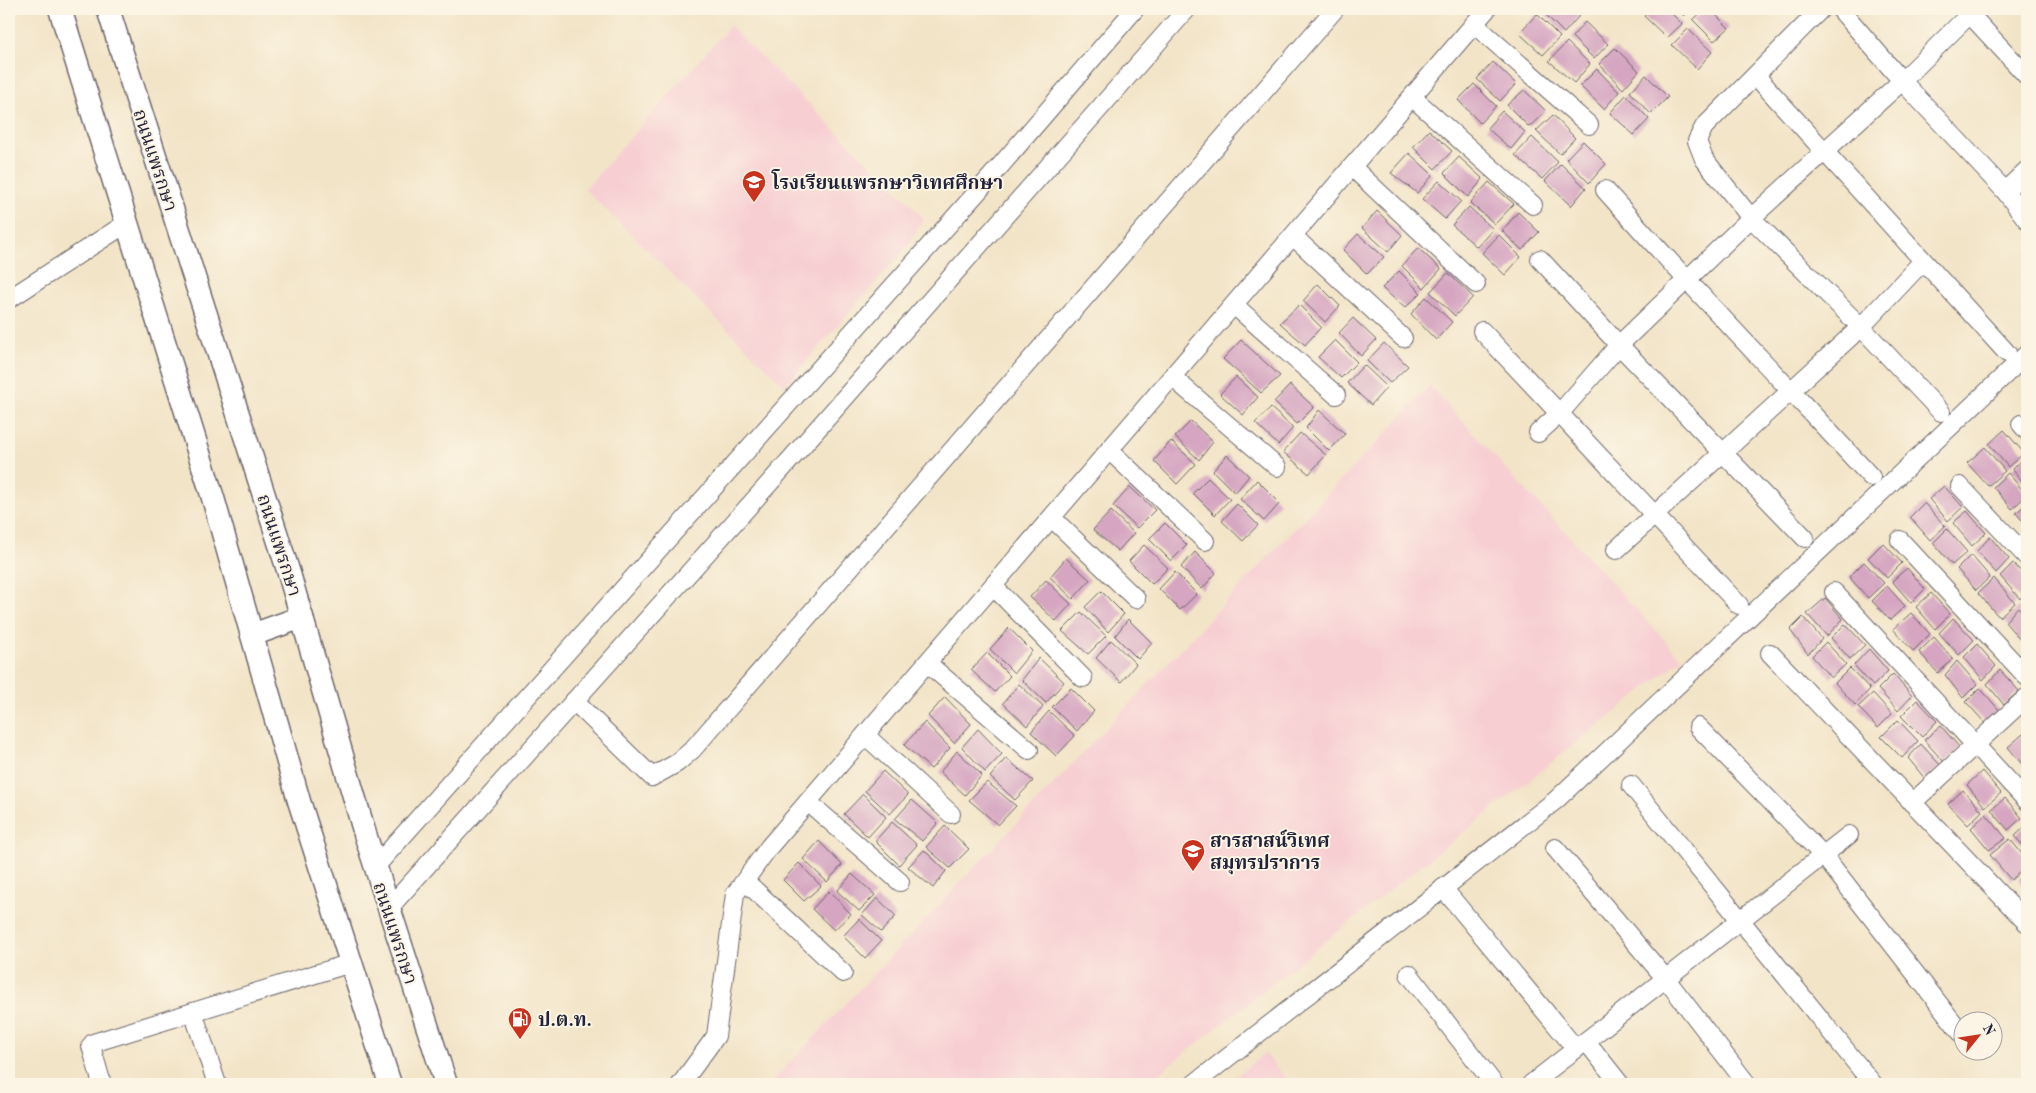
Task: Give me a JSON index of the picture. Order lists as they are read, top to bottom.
{
  "streets": {
    "main road": ["ถนนแพรกษา"]
  },
  "places": {
    "school or university": ["โรงเรียนแพรกษาวิเทศศึกษา", "สารสาสน์วิเทศ สมุทรปราการ"],
    "fuel station": ["ป.ต.ท."]
  },
  "north": "top right"
}
